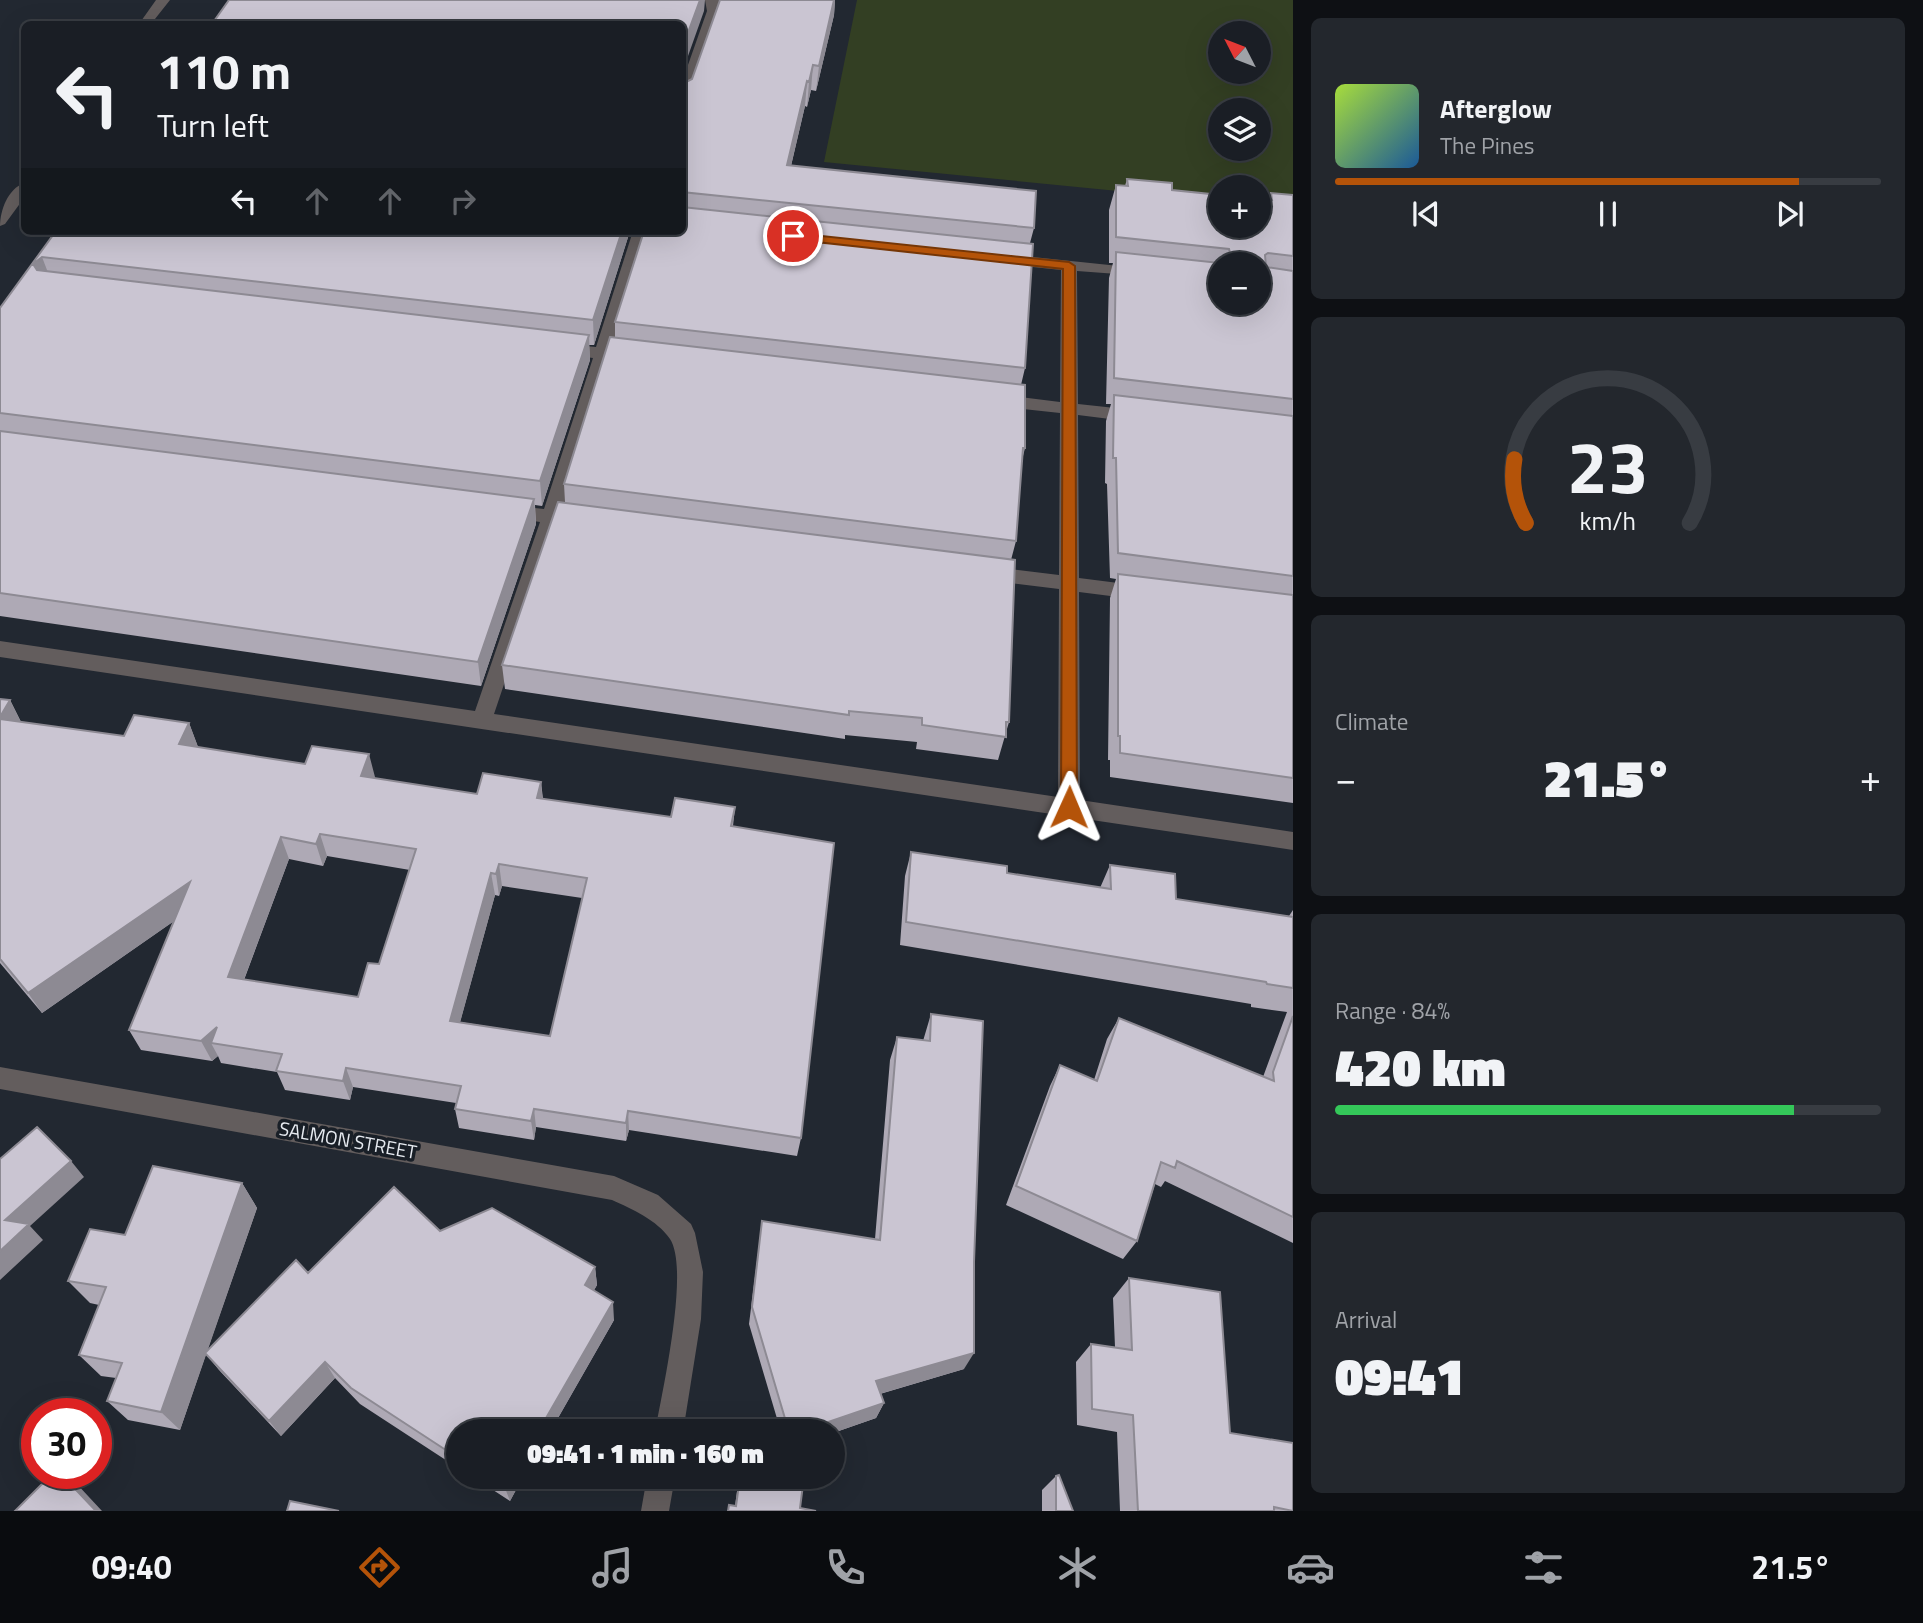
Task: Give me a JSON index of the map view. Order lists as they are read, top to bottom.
{
  "streets": {
    "street": ["SALMON STREET"]
  },
  "north": "top left",
  "page": {
    "map_buttons": ["+", "−"],
    "turn": ["110 m", "Turn left"],
    "song": ["Afterglow", "The Pines"],
    "tile": [
      "Climate",
      ["Range · 84%", "420 km"],
      ["Arrival", "09:41"]
    ],
    "heat": ["−", "21.5°", "+"],
    "limit": "30",
    "trip": "09:41 · 1 min · 160 m",
    "tabs": ["09:40", "21.5°"],
    "gauge": ["23", "km/h"]
  }
}
